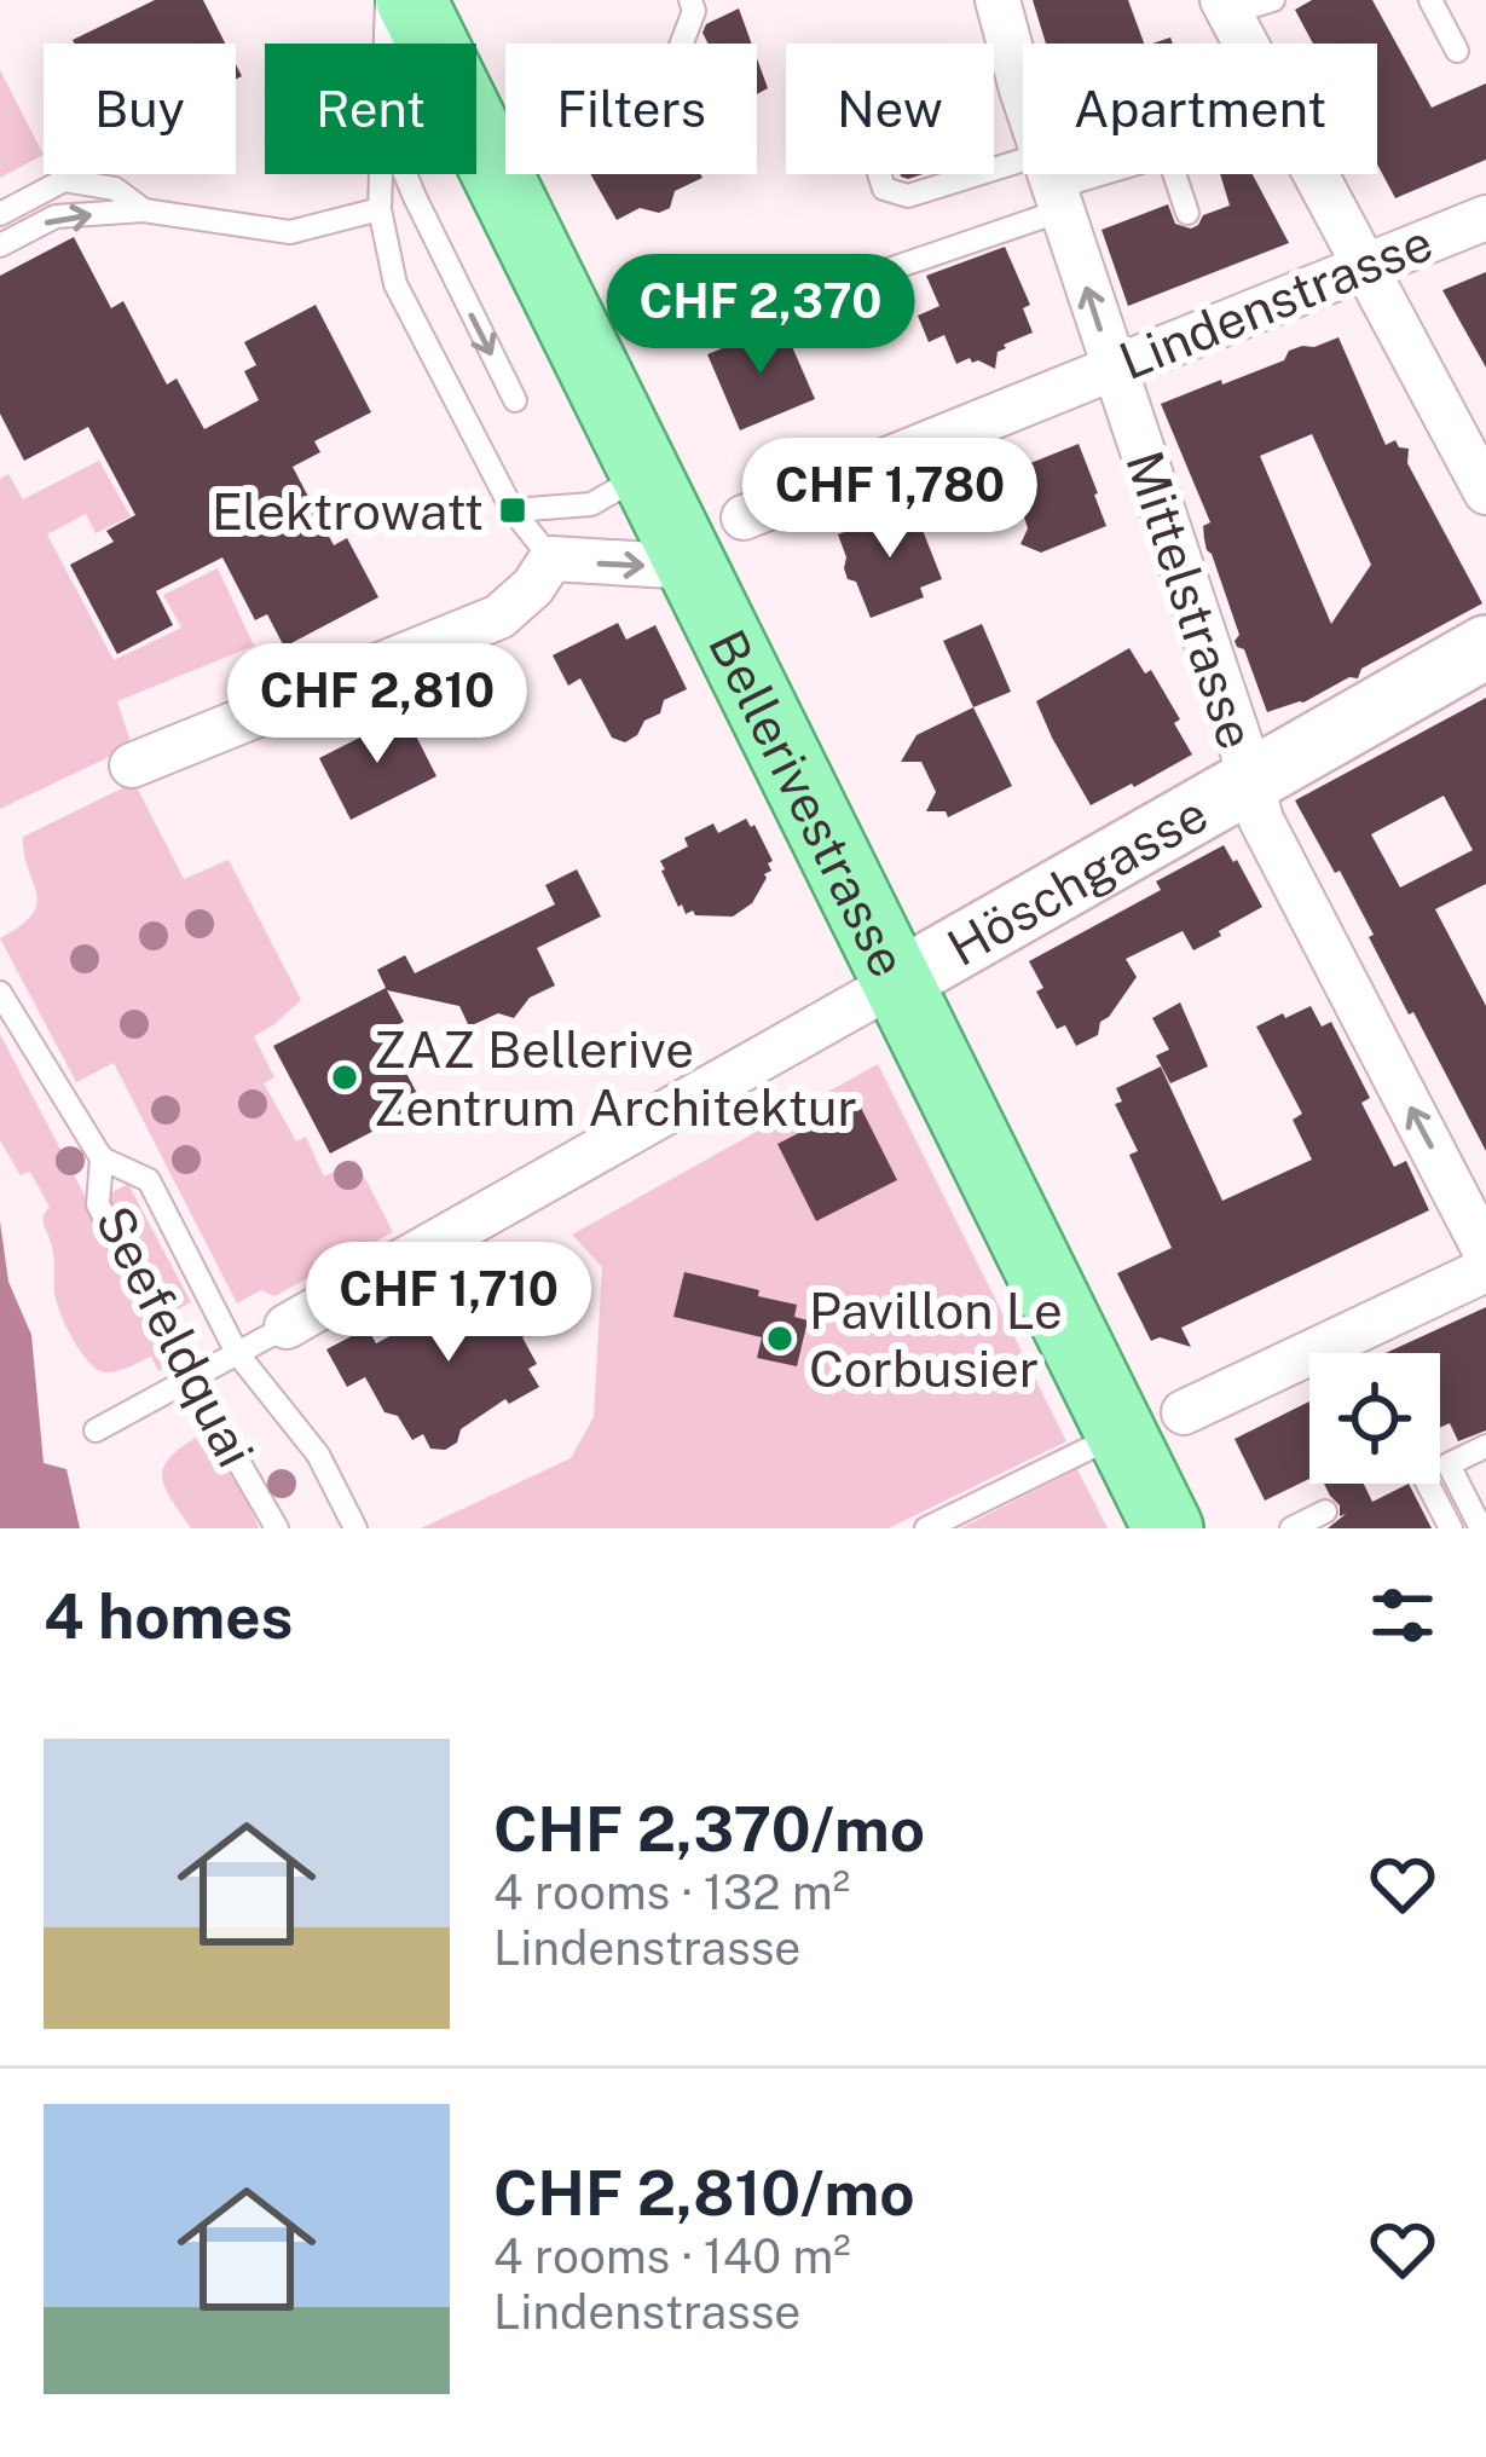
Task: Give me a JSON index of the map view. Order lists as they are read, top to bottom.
{
  "streets": {
    "main road": ["Bellerivestrasse", "Höschgasse"],
    "street": ["Lindenstrasse", "Mittelstrasse"],
    "lane": ["Seefeldquai"]
  },
  "crossings": [
    ["Lindenstrasse", "Mittelstrasse"],
    ["Mittelstrasse", "Höschgasse"],
    ["Bellerivestrasse", "Höschgasse"]
  ],
  "one_way": ["Mittelstrasse"],
  "places": {
    "transit": ["Elektrowatt"],
    "other": ["ZAZ Bellerive Zentrum Architektur", "Pavillon Le Corbusier"]
  },
  "page": {
    "chip": [
      "Buy",
      "Rent",
      "Filters",
      "New",
      "Apartment"
    ],
    "price": [
      "CHF 2,370",
      "CHF 1,780",
      "CHF 2,810",
      "CHF 1,710"
    ],
    "heading": "4 homes",
    "list": [
      {
        "name": "CHF 2,370/mo",
        "note": "4 rooms · 132 m² · Lindenstrasse"
      },
      {
        "name": "CHF 2,810/mo",
        "note": "4 rooms · 140 m² · Lindenstrasse"
      }
    ]
  }
}
